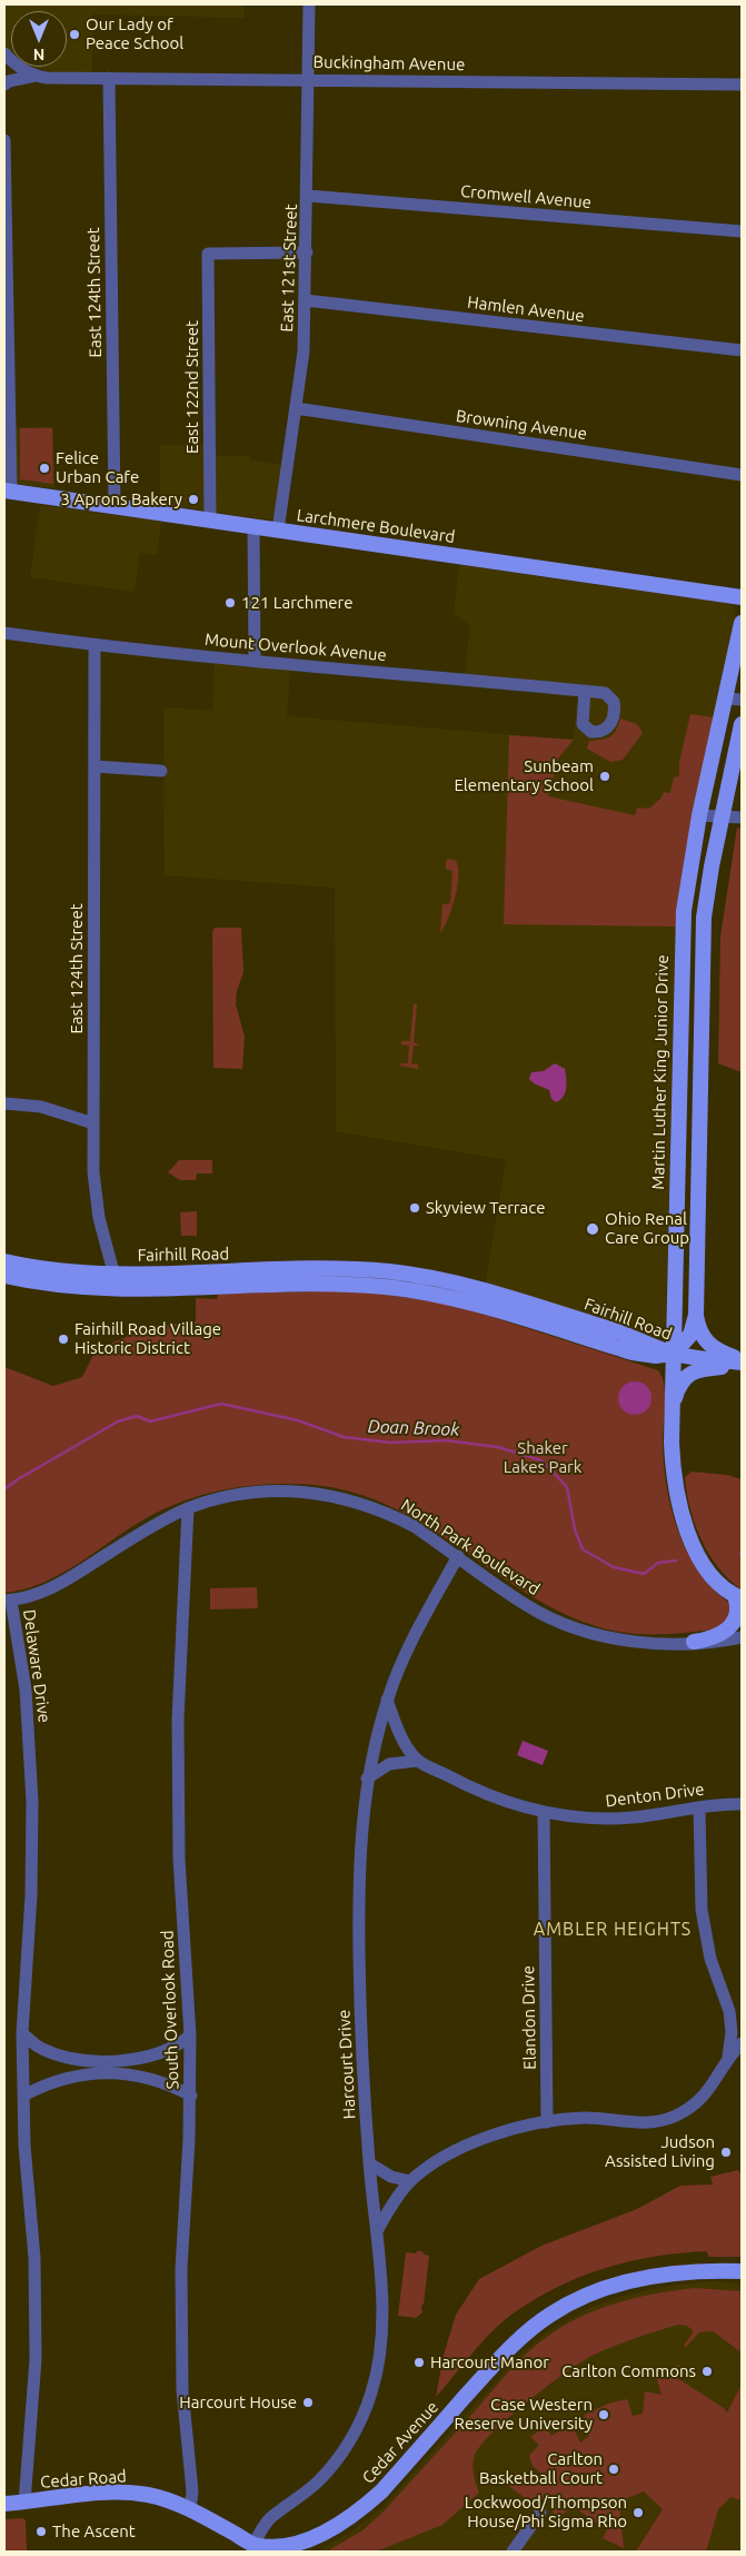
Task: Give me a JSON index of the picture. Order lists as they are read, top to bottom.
{
  "streets": {
    "main road": [
      "Larchmere Boulevard",
      "Martin Luther King Junior Drive",
      "Fairhill Road",
      "Cedar Avenue",
      "Cedar Road"
    ],
    "street": [
      "Buckingham Avenue",
      "Cromwell Avenue",
      "East 121st Street",
      "East 124th Street",
      "Hamlen Avenue",
      "East 122nd Street",
      "Browning Avenue",
      "Mount Overlook Avenue",
      "North Park Boulevard",
      "Delaware Drive",
      "Denton Drive",
      "South Overlook Road",
      "Elandon Drive",
      "Harcourt Drive"
    ]
  },
  "crossings": [
    ["Buckingham Avenue", "East 121st Street"],
    ["Buckingham Avenue", "East 124th Street"],
    ["Cromwell Avenue", "East 121st Street"],
    ["East 121st Street", "Hamlen Avenue"],
    ["East 121st Street", "East 122nd Street"],
    ["East 121st Street", "Browning Avenue"],
    ["East 121st Street", "Larchmere Boulevard"],
    ["East 124th Street", "Larchmere Boulevard"],
    ["East 124th Street", "Mount Overlook Avenue"],
    ["East 124th Street", "Fairhill Road"],
    ["East 122nd Street", "Larchmere Boulevard"],
    ["Martin Luther King Junior Drive", "Fairhill Road"],
    ["North Park Boulevard", "Delaware Drive"],
    ["North Park Boulevard", "South Overlook Road"],
    ["North Park Boulevard", "Harcourt Drive"],
    ["Delaware Drive", "Cedar Road"],
    ["Denton Drive", "Elandon Drive"],
    ["South Overlook Road", "Cedar Road"],
    ["Harcourt Drive", "Cedar Avenue"],
    ["Harcourt Drive", "Cedar Road"],
    ["Cedar Avenue", "Cedar Road"]
  ],
  "districts": ["AMBLER HEIGHTS"],
  "water": ["Doan Brook"],
  "parks": ["Shaker Lakes Park"],
  "places": [
    "Our Lady of Peace School",
    "Felice Urban Cafe",
    "3 Aprons Bakery",
    "121 Larchmere",
    "Sunbeam Elementary School",
    "Skyview Terrace",
    "Ohio Renal Care Group",
    "Fairhill Road Village Historic District",
    "Judson Assisted Living",
    "Harcourt Manor",
    "Carlton Commons",
    "Harcourt House",
    "Case Western Reserve University",
    "Carlton Basketball Court",
    "Lockwood/Thompson House/Phi Sigma Rho",
    "The Ascent"
  ],
  "north": "bottom"
}
